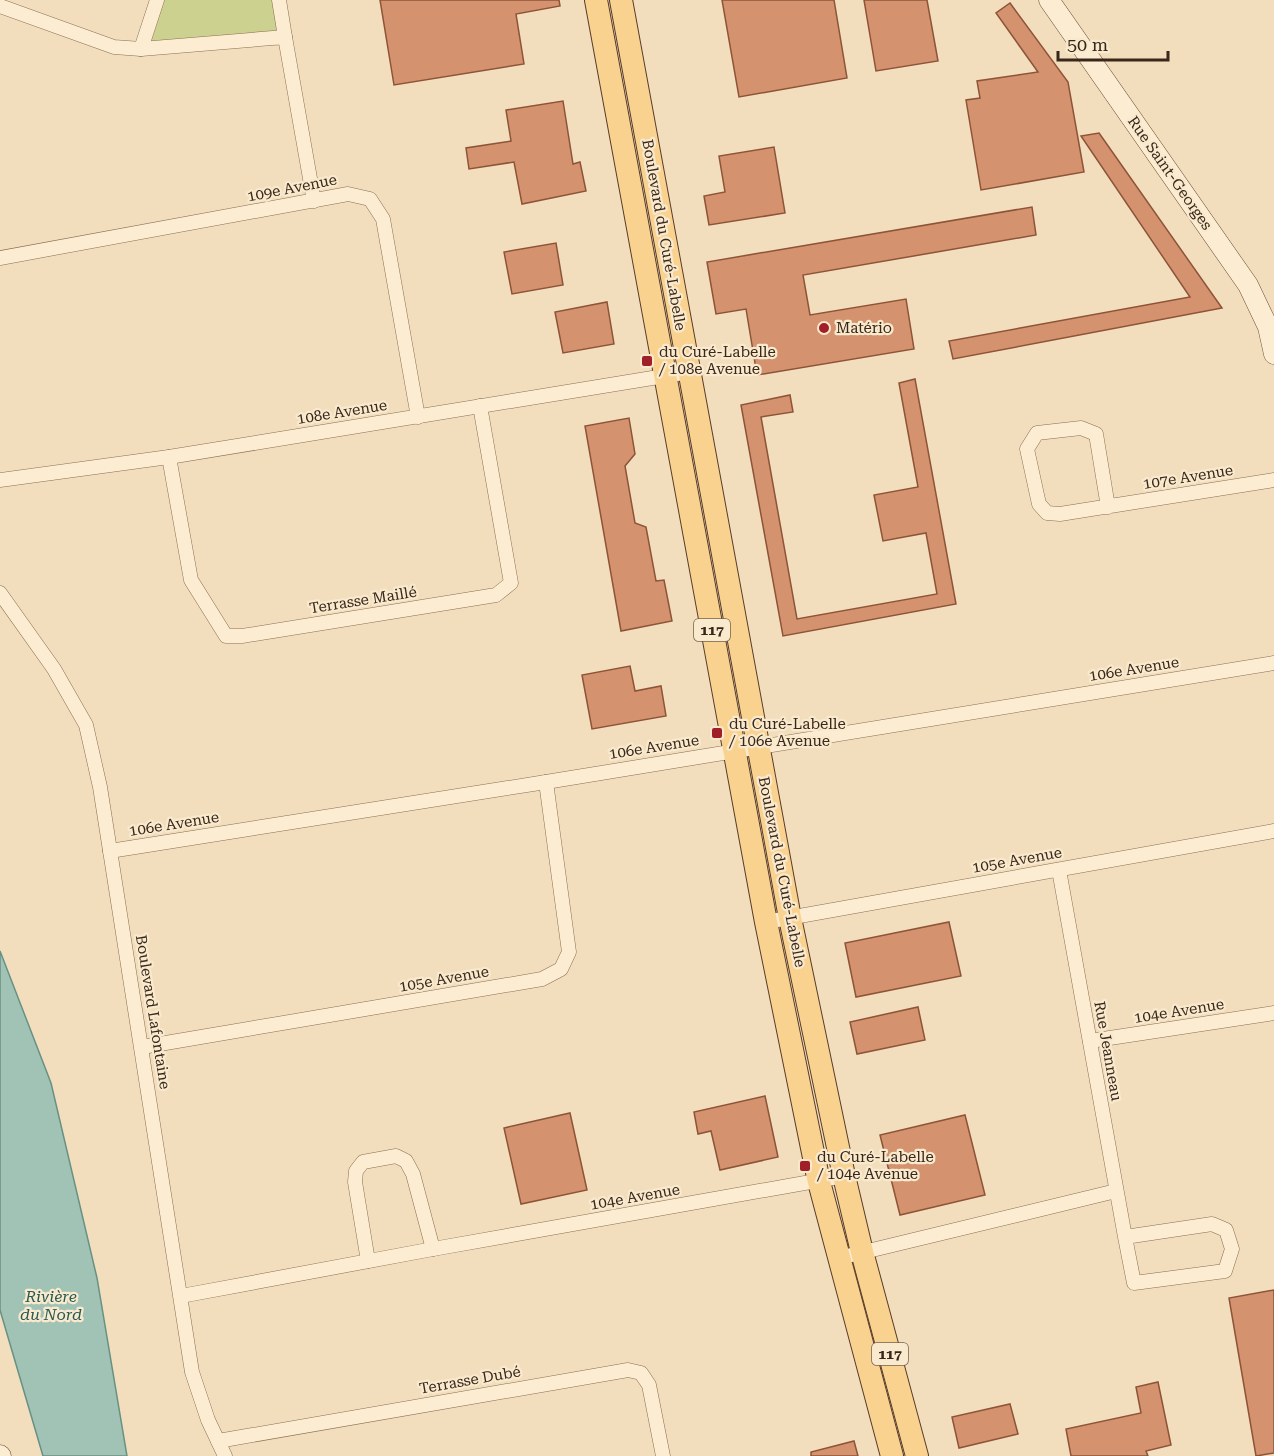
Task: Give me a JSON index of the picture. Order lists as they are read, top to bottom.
{
  "streets": {
    "main road": ["Boulevard du Curé-Labelle", "117"],
    "street": [
      "Rue Saint-Georges",
      "109e Avenue",
      "108e Avenue",
      "107e Avenue",
      "Terrasse Maillé",
      "106e Avenue",
      "105e Avenue",
      "104e Avenue",
      "Boulevard Lafontaine",
      "Rue Jeanneau",
      "Terrasse Dubé"
    ]
  },
  "crossings": [
    ["109e Avenue", "108e Avenue"],
    ["Boulevard du Curé-Labelle", "108e Avenue"],
    ["Boulevard du Curé-Labelle", "106e Avenue"],
    ["Boulevard du Curé-Labelle", "105e Avenue"],
    ["Boulevard du Curé-Labelle", "104e Avenue"],
    ["108e Avenue", "Terrasse Maillé"],
    ["106e Avenue", "105e Avenue"],
    ["106e Avenue", "Boulevard Lafontaine"],
    ["105e Avenue", "Boulevard Lafontaine"],
    ["105e Avenue", "Rue Jeanneau"],
    ["104e Avenue", "Boulevard Lafontaine"],
    ["104e Avenue", "Rue Jeanneau"],
    ["Boulevard Lafontaine", "Terrasse Dubé"]
  ],
  "water": ["Rivière du Nord"],
  "places": {
    "other": ["Matério"],
    "transit": ["du Curé-Labelle / 108e Avenue", "du Curé-Labelle / 106e Avenue", "du Curé-Labelle / 104e Avenue"]
  },
  "scale_bar": "50 m"
}
